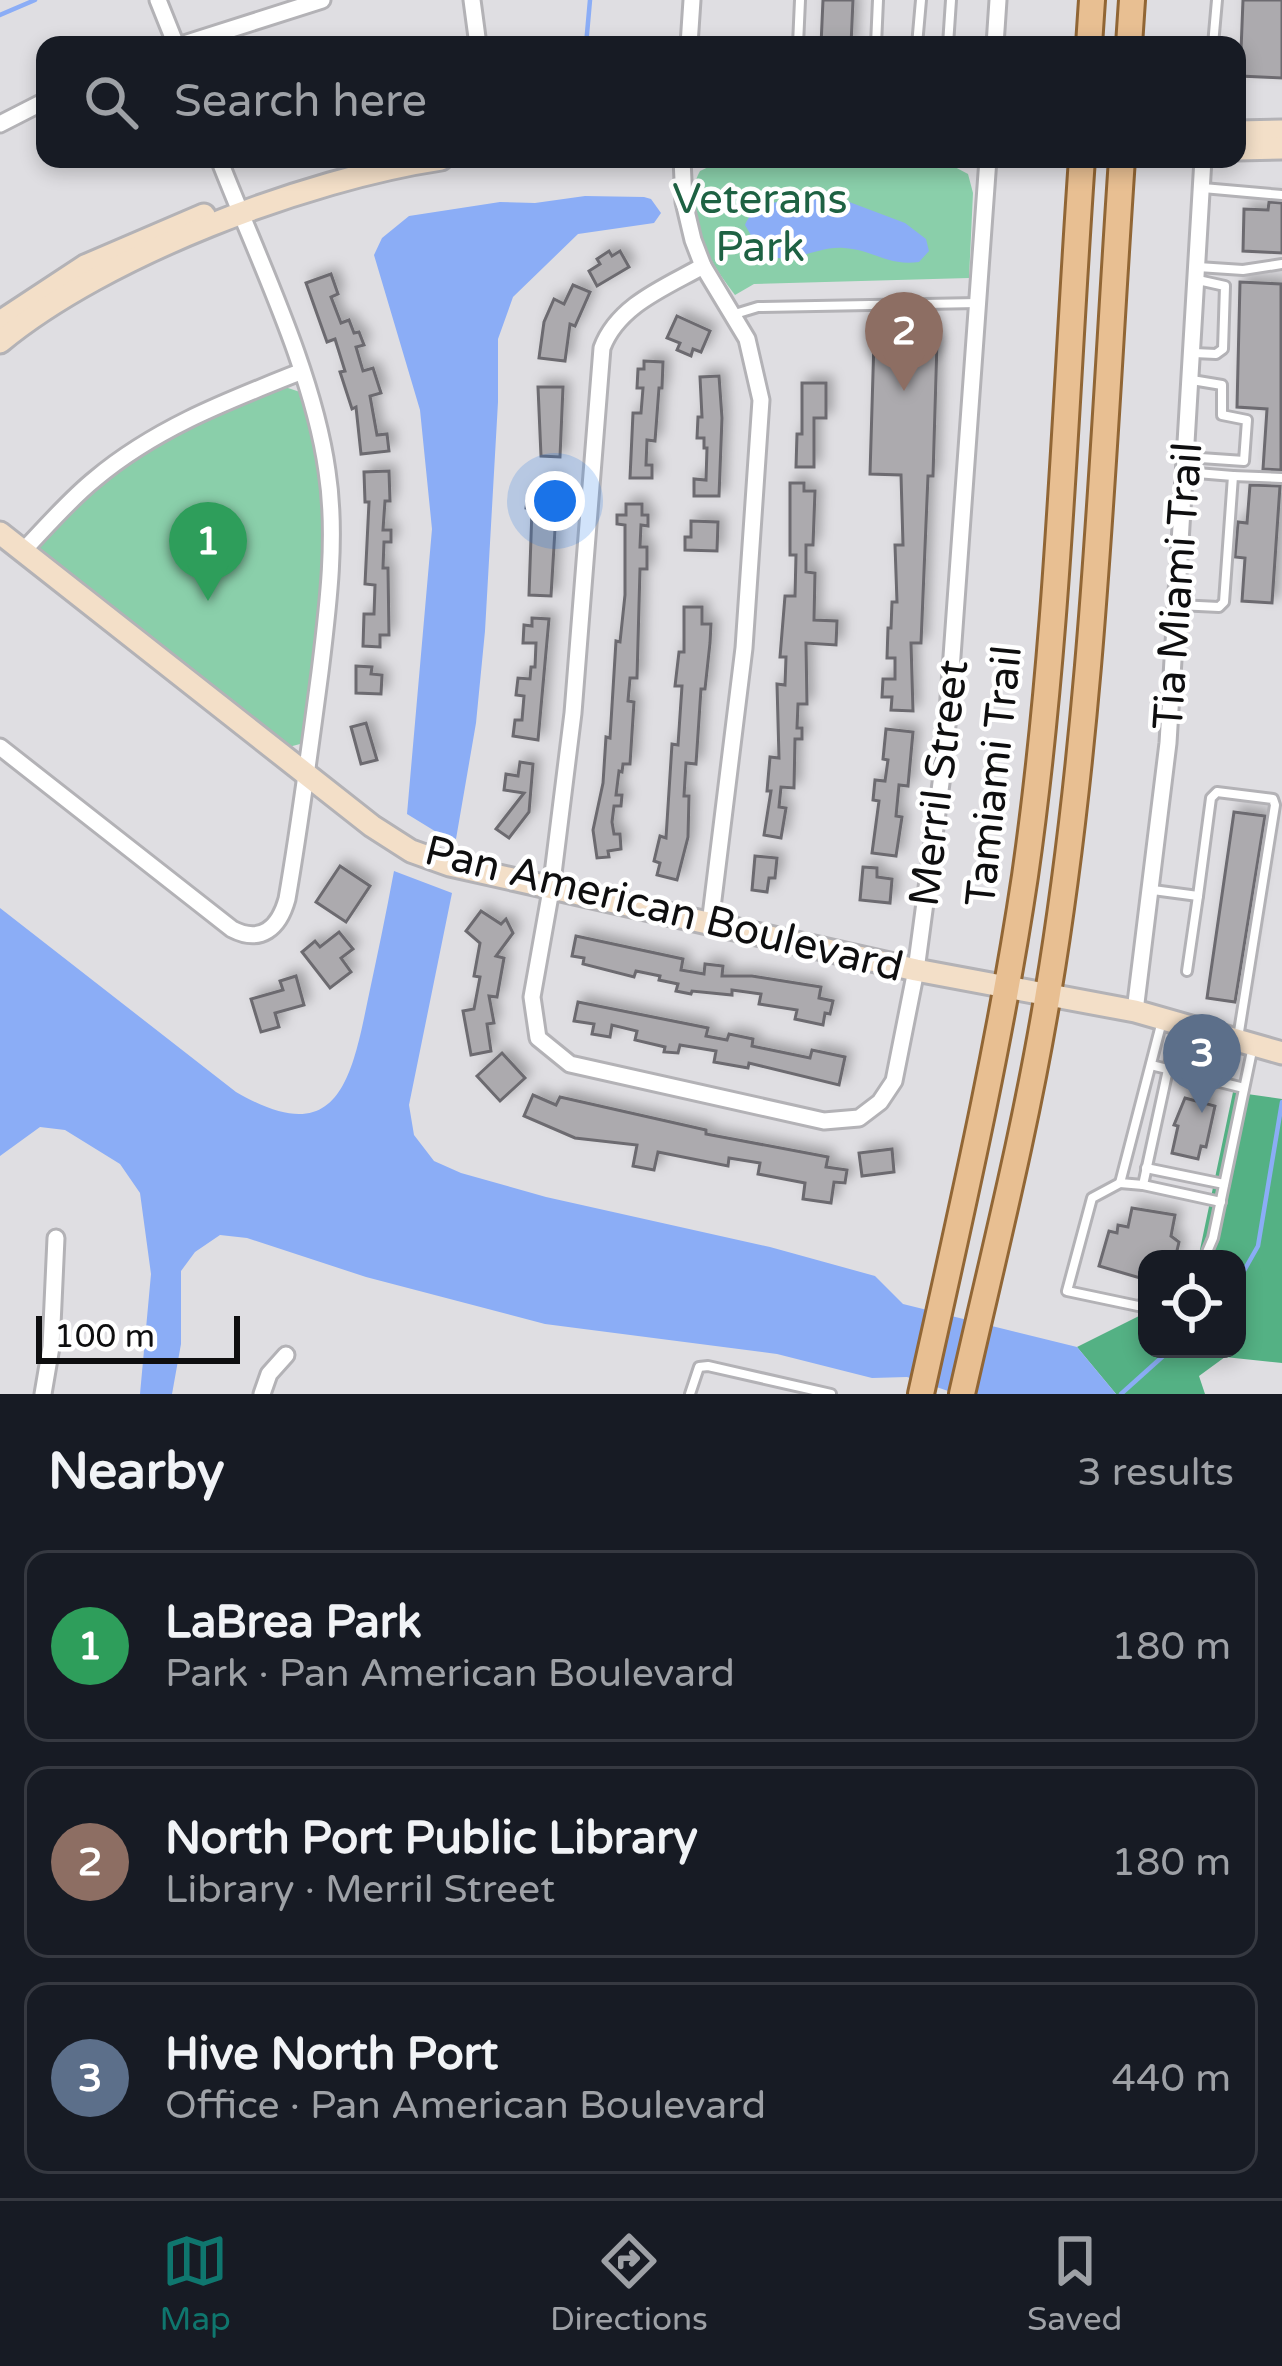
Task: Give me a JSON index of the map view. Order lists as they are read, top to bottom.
{
  "streets": {
    "main road": ["Tamiami Trail"],
    "street": ["Tia Miami Trail", "Merril Street", "Pan American Boulevard"]
  },
  "crossings": [
    ["Tia Miami Trail", "Pan American Boulevard"],
    ["Tamiami Trail", "Pan American Boulevard"],
    ["Merril Street", "Pan American Boulevard"]
  ],
  "parks": ["Veterans Park"],
  "scale_bar": "100 m",
  "page": {
    "search": "Search here",
    "pins": ["2", "1", "3"],
    "scale": "100 m",
    "heading": ["Nearby", "3 results"],
    "list": [
      {
        "mark": "1",
        "name": "LaBrea Park",
        "note": "Park · Pan American Boulevard",
        "value": "180 m"
      },
      {
        "mark": "2",
        "name": "North Port Public Library",
        "note": "Library · Merril Street",
        "value": "180 m"
      },
      {
        "mark": "3",
        "name": "Hive North Port",
        "note": "Office · Pan American Boulevard",
        "value": "440 m"
      }
    ],
    "nav": ["Map", "Directions", "Saved"]
  }
}
